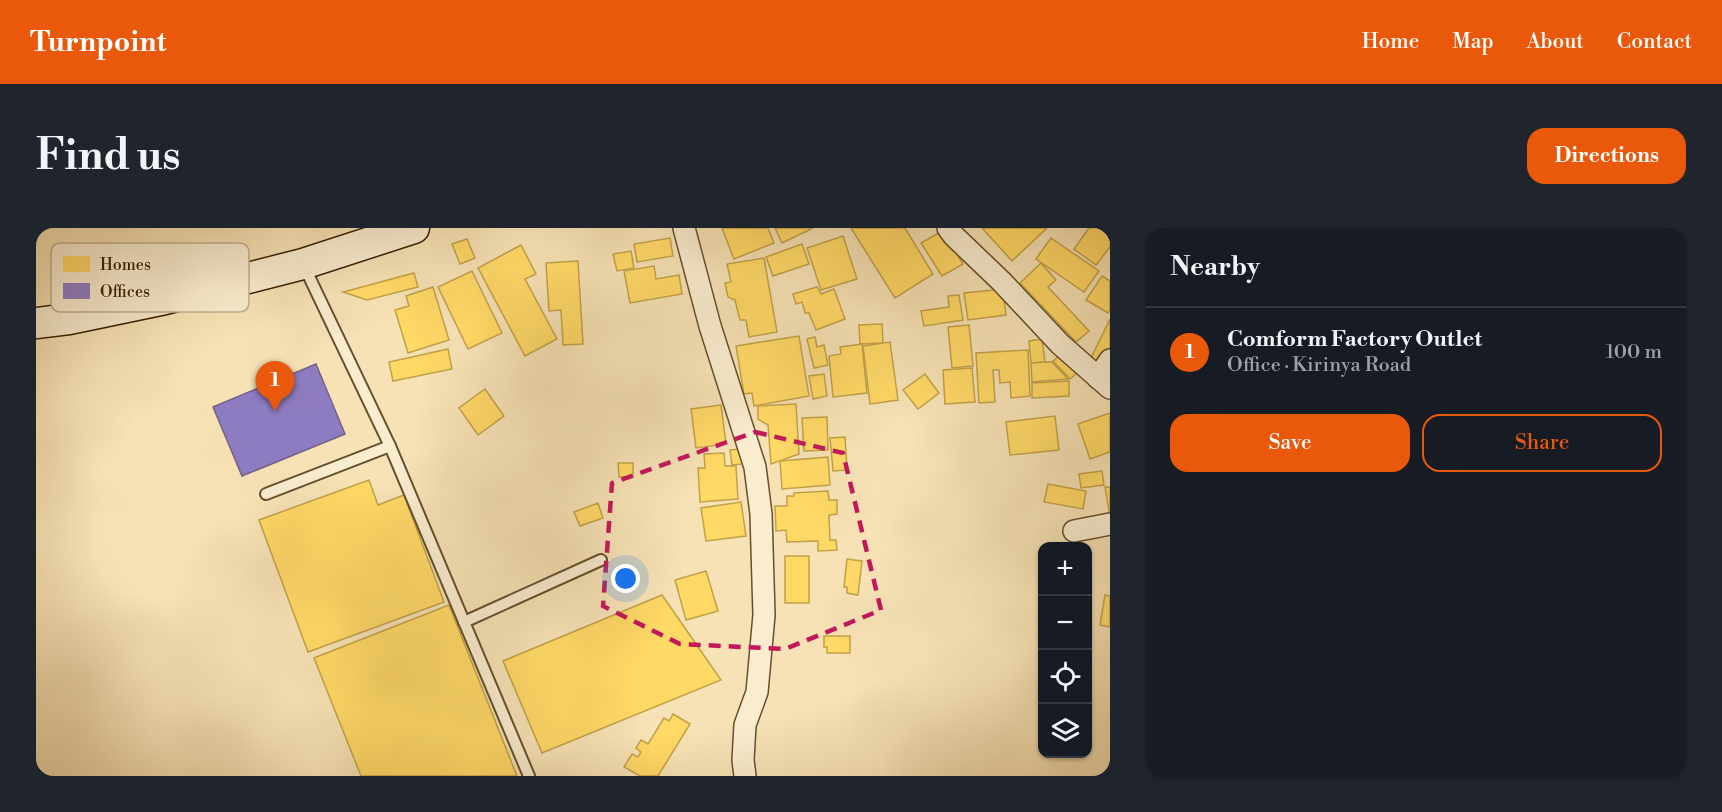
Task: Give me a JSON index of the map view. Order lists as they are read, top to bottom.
{
  "legend": ["Homes", "Offices"],
  "page": {
    "header": "Turnpoint",
    "nav": [
      "Home",
      "Map",
      "About",
      "Contact"
    ],
    "buttons": [
      "Directions",
      ["Save", "Share"]
    ],
    "title": "Find us",
    "heading": "Nearby",
    "list": [
      {
        "mark": "1",
        "name": "Comform Factory Outlet",
        "note": "Office · Kirinya Road",
        "value": "100 m"
      }
    ],
    "pins": "1",
    "map_buttons": ["+", "−"]
  }
}
